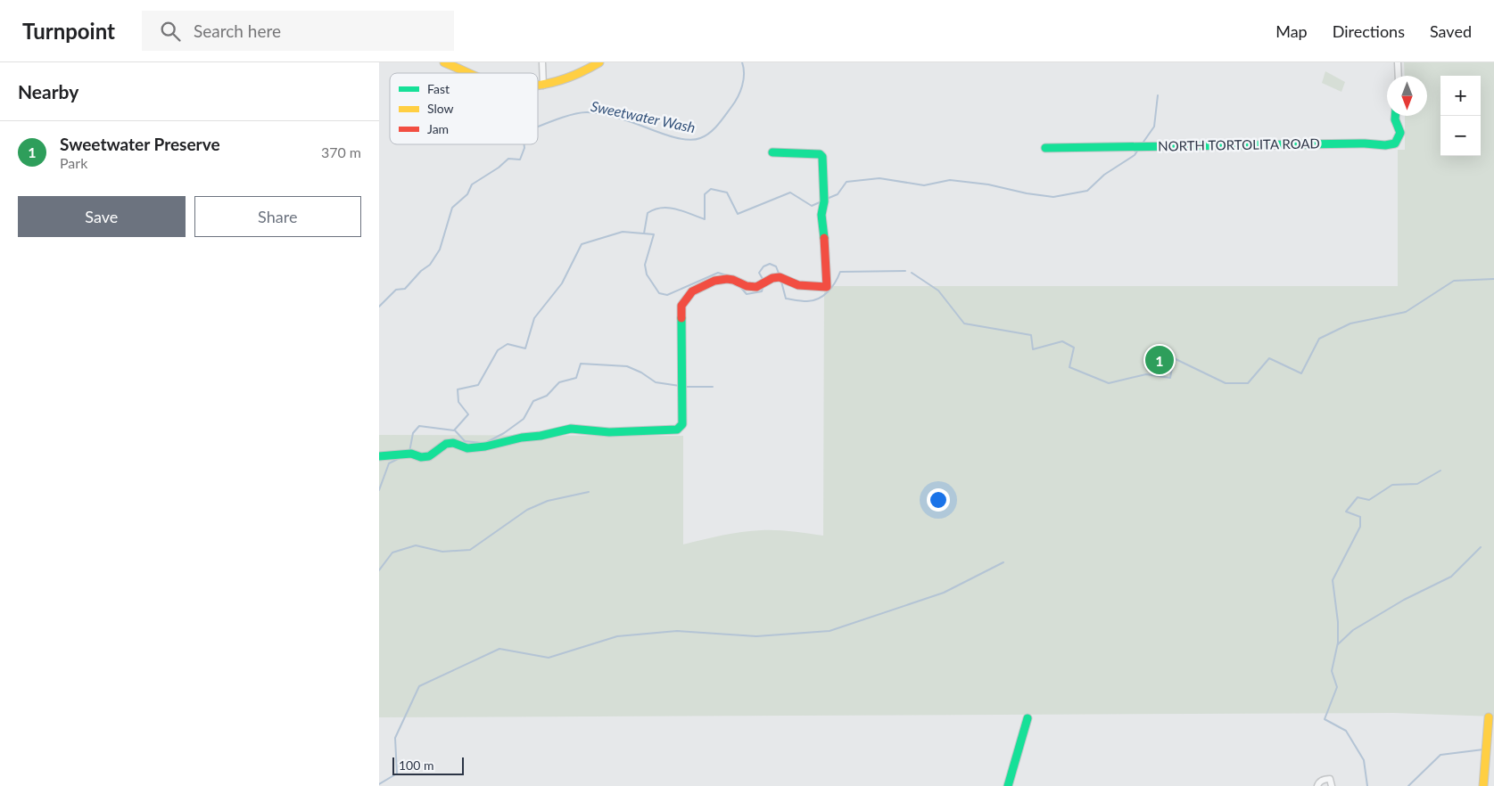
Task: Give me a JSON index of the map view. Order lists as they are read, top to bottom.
{
  "streets": {
    "street": ["NORTH TORTOLITA ROAD"]
  },
  "water": ["Sweetwater Wash"],
  "legend": ["Fast", "Slow", "Jam"],
  "scale_bar": "100 m",
  "north": "bottom",
  "page": {
    "header": "Turnpoint",
    "search": "Search here",
    "nav": ["Map", "Directions", "Saved"],
    "heading": "Nearby",
    "map_buttons": ["+", "−"],
    "list": [
      {
        "mark": "1",
        "name": "Sweetwater Preserve",
        "note": "Park",
        "value": "370 m"
      }
    ],
    "buttons": ["Save", "Share"],
    "pins": "1",
    "scale": "100 m"
  }
}
